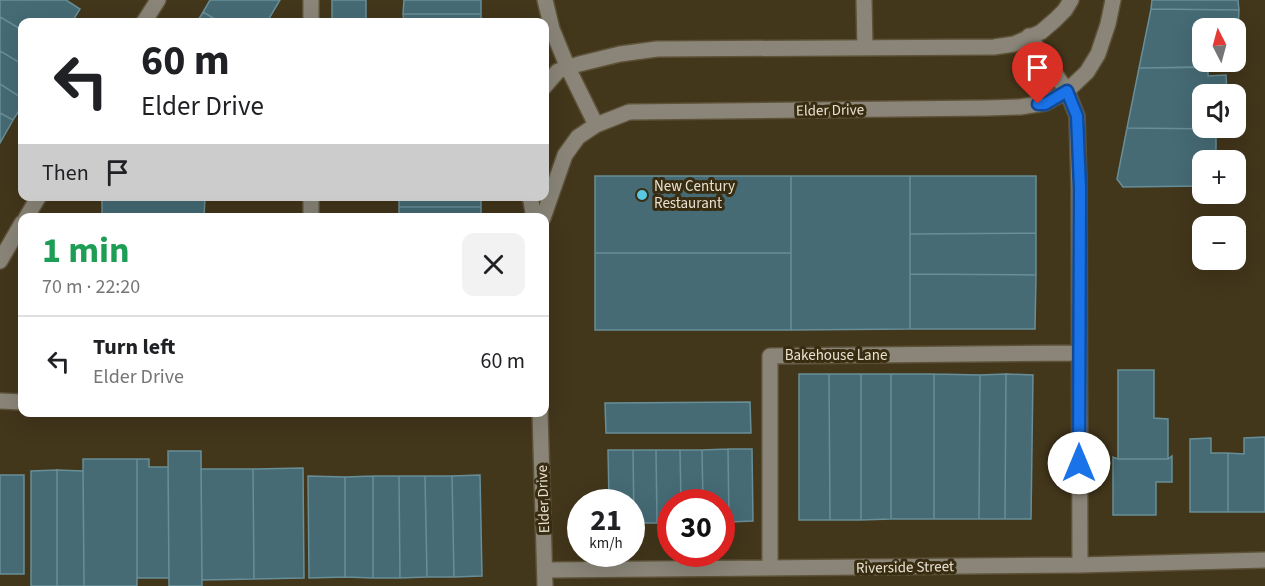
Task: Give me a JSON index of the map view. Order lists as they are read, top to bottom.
{
  "streets": {
    "street": ["Elder Drive", "Bakehouse Lane", "Riverside Street"]
  },
  "crossings": [
    ["Elder Drive", "Riverside Street"],
    ["Bakehouse Lane", "Riverside Street"]
  ],
  "places": ["New Century Restaurant"],
  "north": "top",
  "page": {
    "map_buttons": ["+", "−"],
    "turn": ["60 m", "Elder Drive"],
    "then": "Then",
    "heading": ["1 min", "70 m · 22:20"],
    "list": [
      {
        "name": "Turn left",
        "note": "Elder Drive",
        "value": "60 m"
      }
    ],
    "speed": "21 km/h",
    "limit": "30"
  }
}
